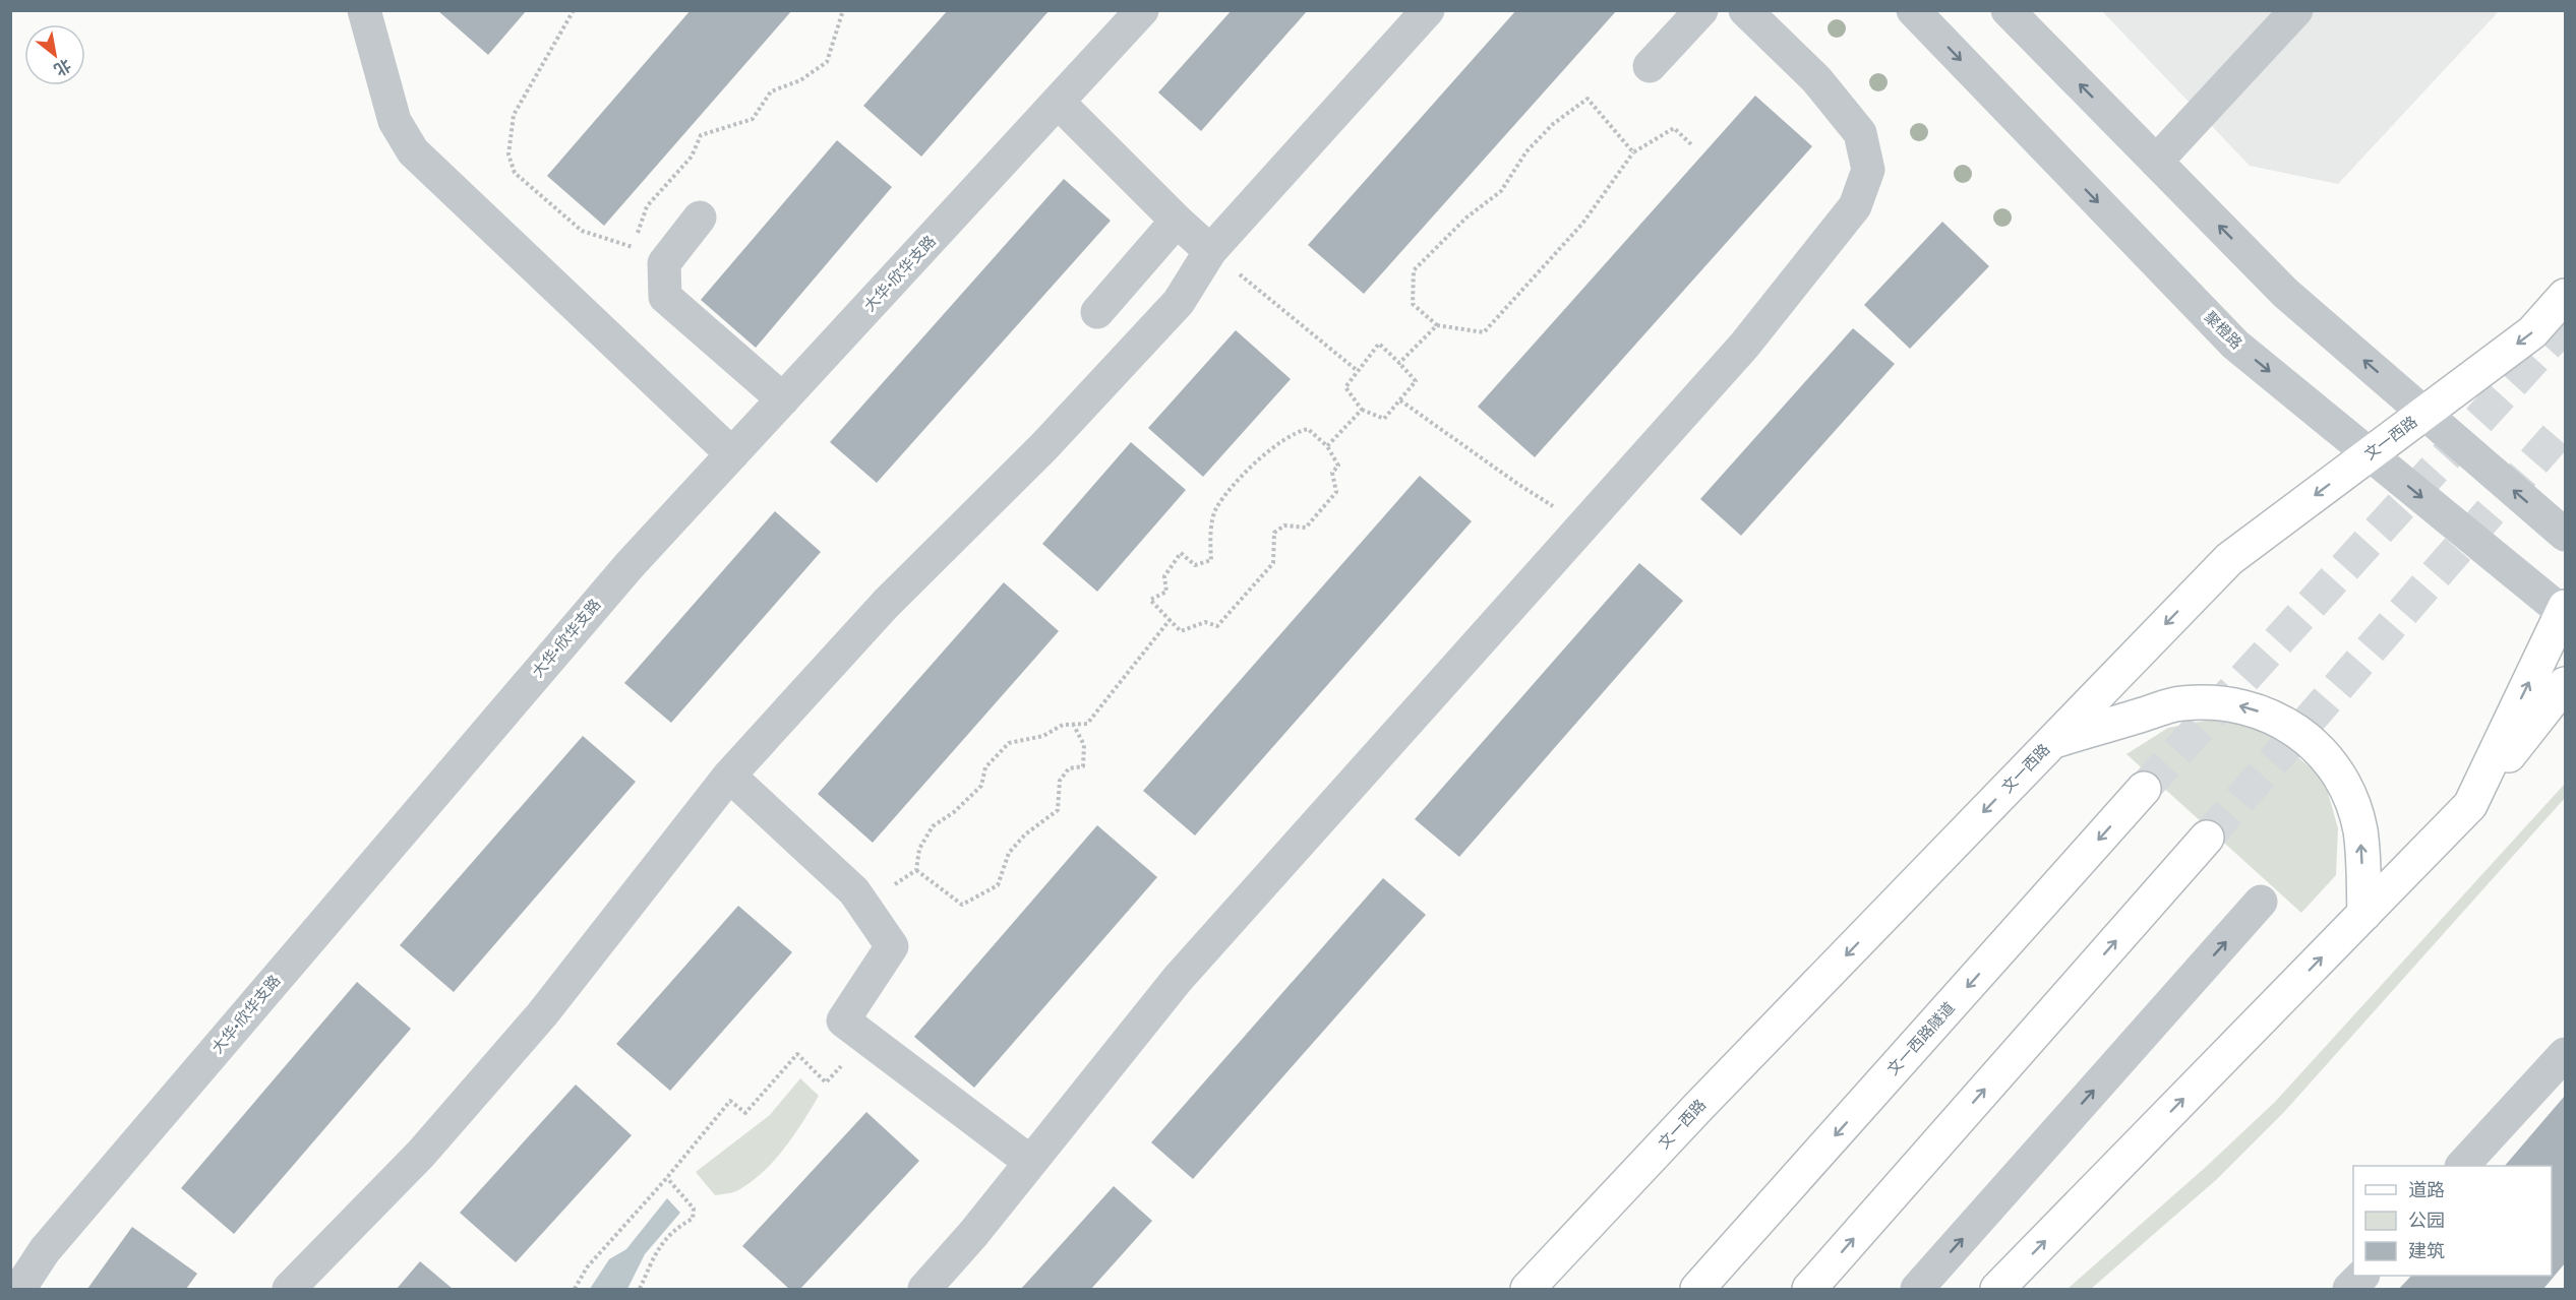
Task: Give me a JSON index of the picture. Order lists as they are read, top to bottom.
{
  "streets": {
    "main road": ["文一西路", "文一西路隧道"],
    "street": ["大华·欣华支路", "聚橙路"]
  },
  "crossings": [
    ["聚橙路", "文一西路"]
  ],
  "legend": ["道路", "公园", "建筑"],
  "north": "bottom right"
}
